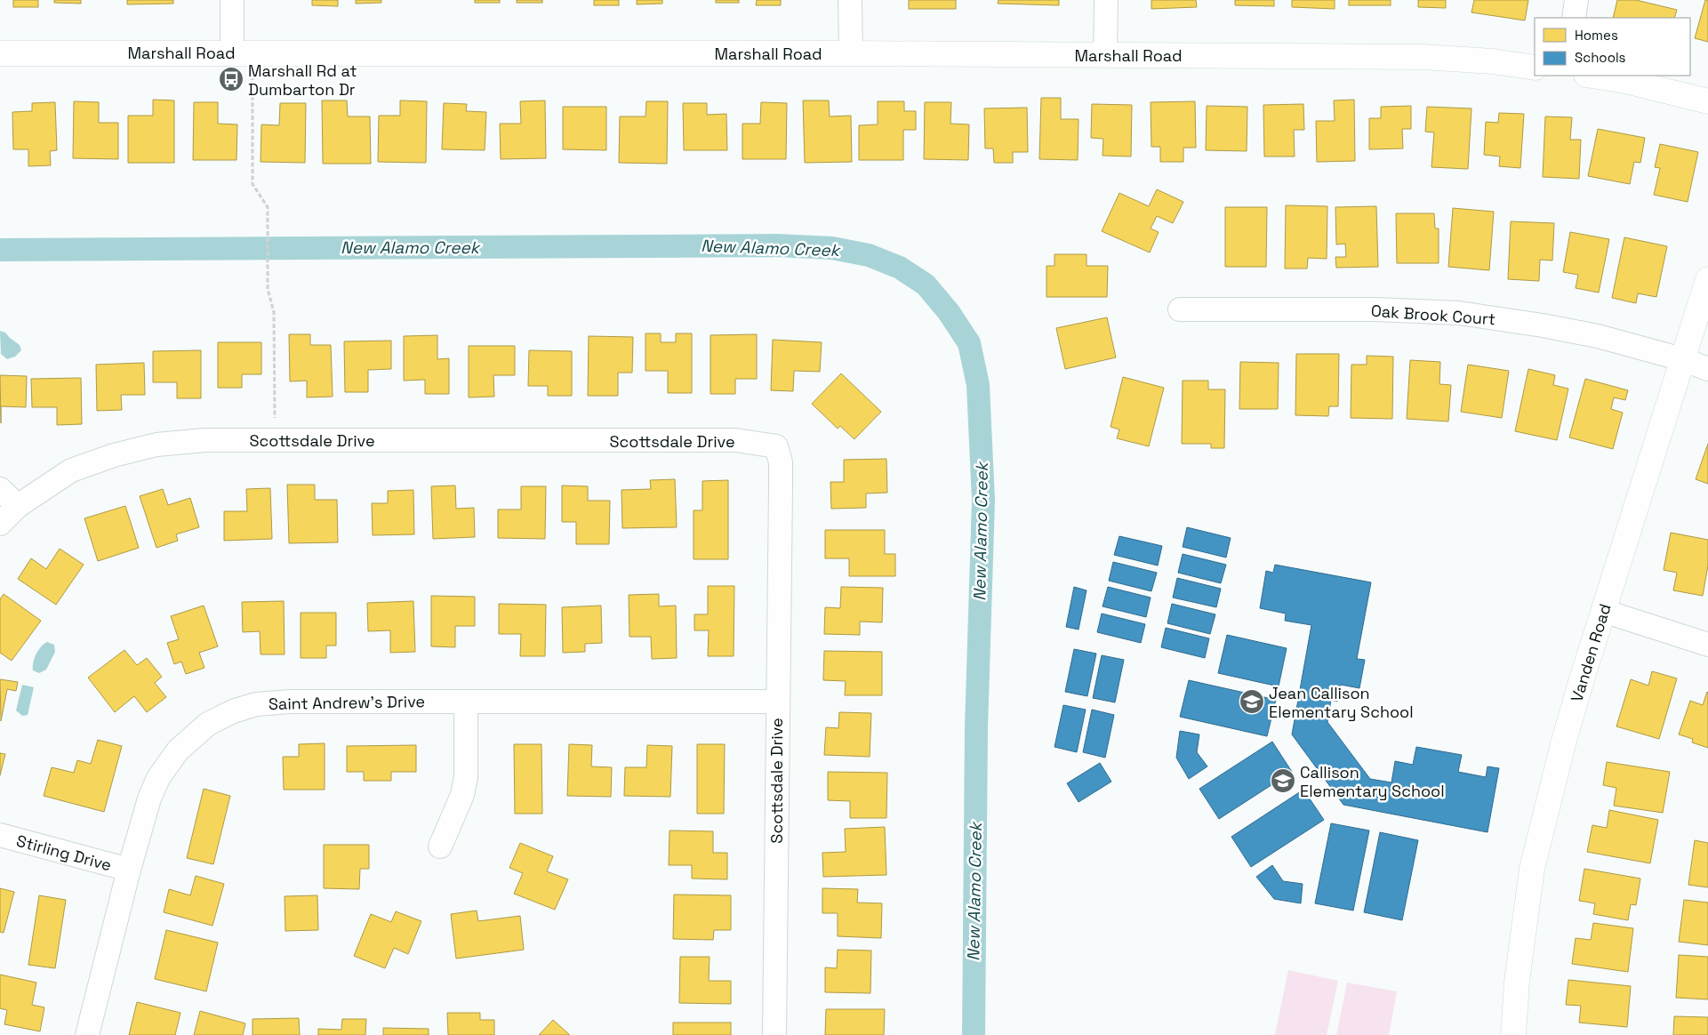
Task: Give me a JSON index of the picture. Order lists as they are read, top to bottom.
{
  "streets": {
    "street": [
      "Marshall Road",
      "Oak Brook Court",
      "Scottsdale Drive",
      "Vanden Road",
      "Saint Andrew's Drive",
      "Stirling Drive"
    ]
  },
  "crossings": [
    ["Oak Brook Court", "Vanden Road"],
    ["Scottsdale Drive", "Saint Andrew's Drive"],
    ["Saint Andrew's Drive", "Stirling Drive"]
  ],
  "water": ["New Alamo Creek"],
  "places": {
    "bus stop": ["Marshall Rd at Dumbarton Dr"],
    "school or university": ["Jean Callison Elementary School", "Callison Elementary School"]
  },
  "legend": ["Homes", "Schools"]
}
